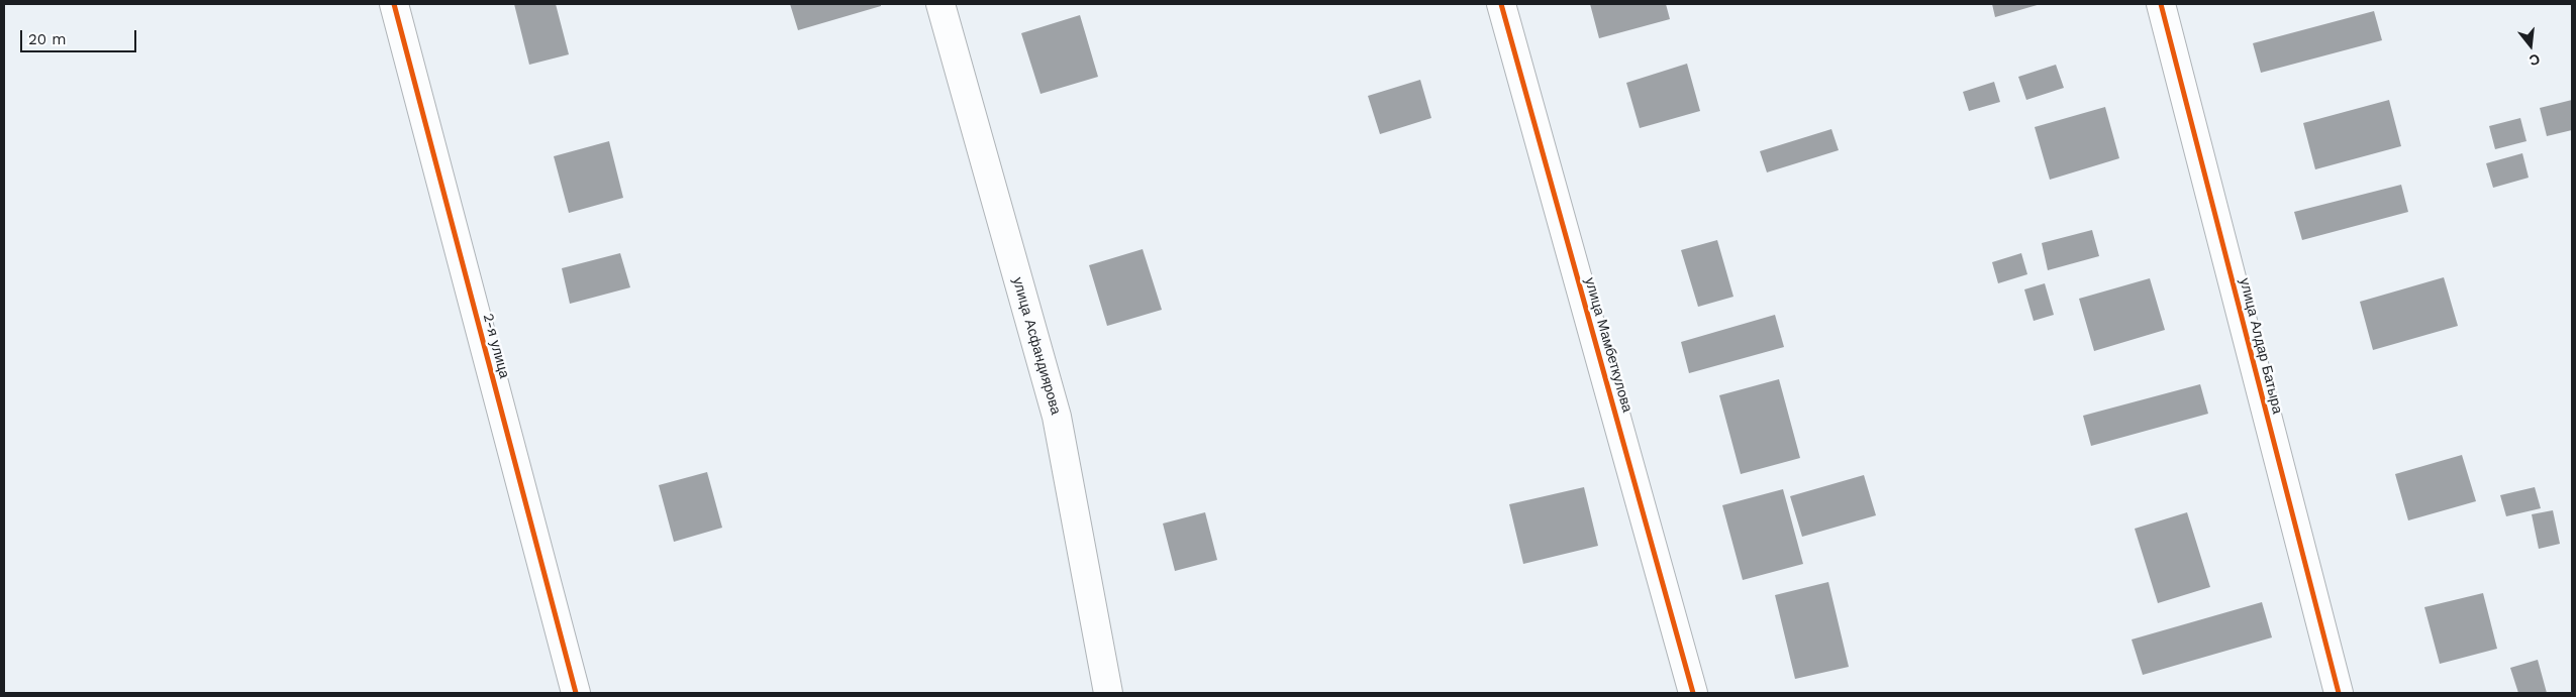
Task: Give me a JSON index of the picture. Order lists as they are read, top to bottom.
{
  "streets": {
    "street": [
      "улица Мамбеткулова",
      "2-я улица",
      "улица Асфандиярова",
      "улица Алдар Батыра"
    ]
  },
  "scale_bar": "20 m",
  "north": "bottom"
}
